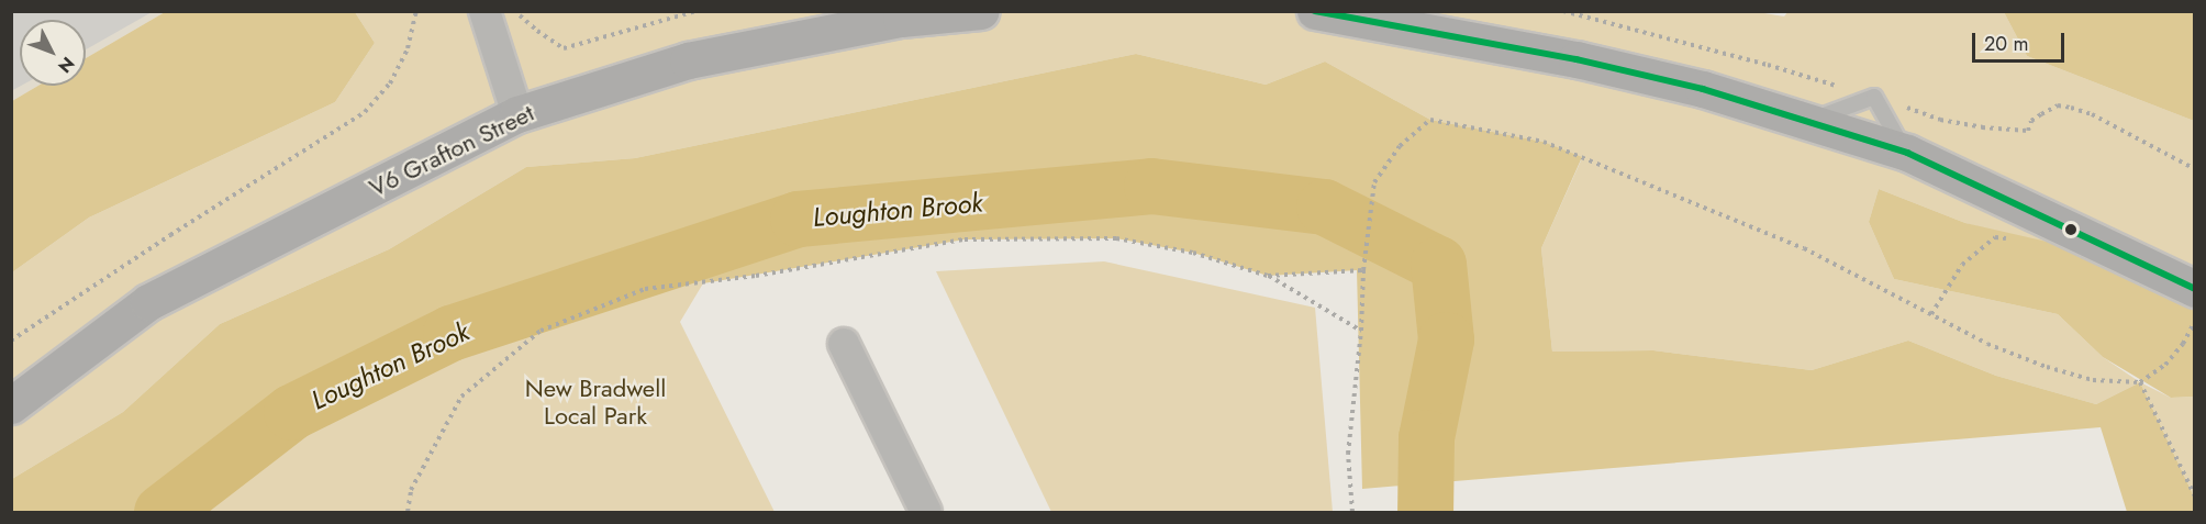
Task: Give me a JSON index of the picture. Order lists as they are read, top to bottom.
{
  "streets": {
    "street": ["V6 Grafton Street"]
  },
  "water": ["Loughton Brook"],
  "parks": ["New Bradwell Local Park"],
  "scale_bar": "20 m",
  "north": "bottom right"
}
